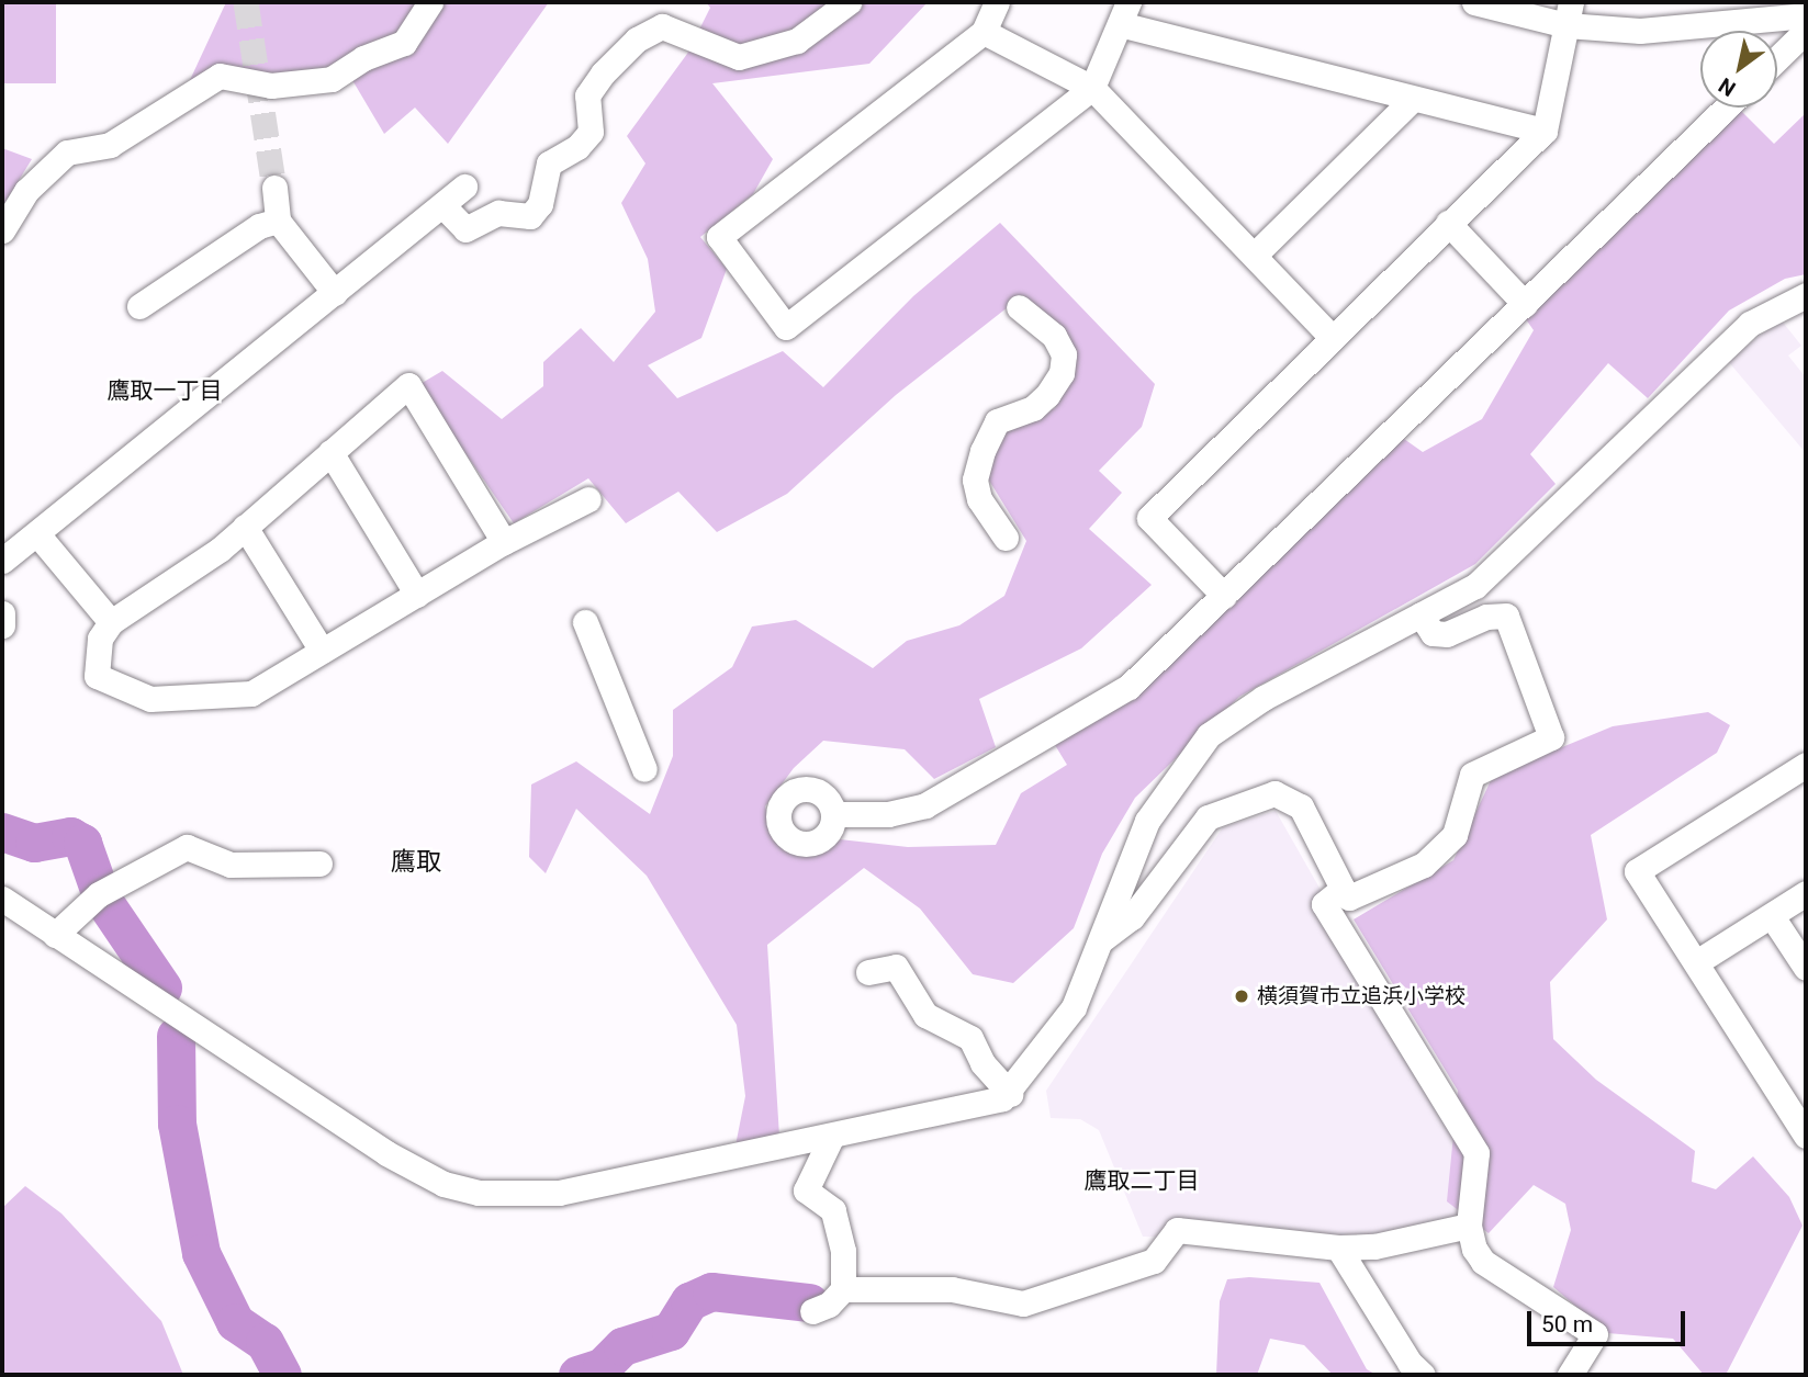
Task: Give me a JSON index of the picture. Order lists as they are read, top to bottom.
{
  "districts": ["鷹取一丁目", "鷹取", "鷹取二丁目"],
  "places": ["横須賀市立追浜小学校"],
  "scale_bar": "50 m",
  "north": "bottom left"
}
